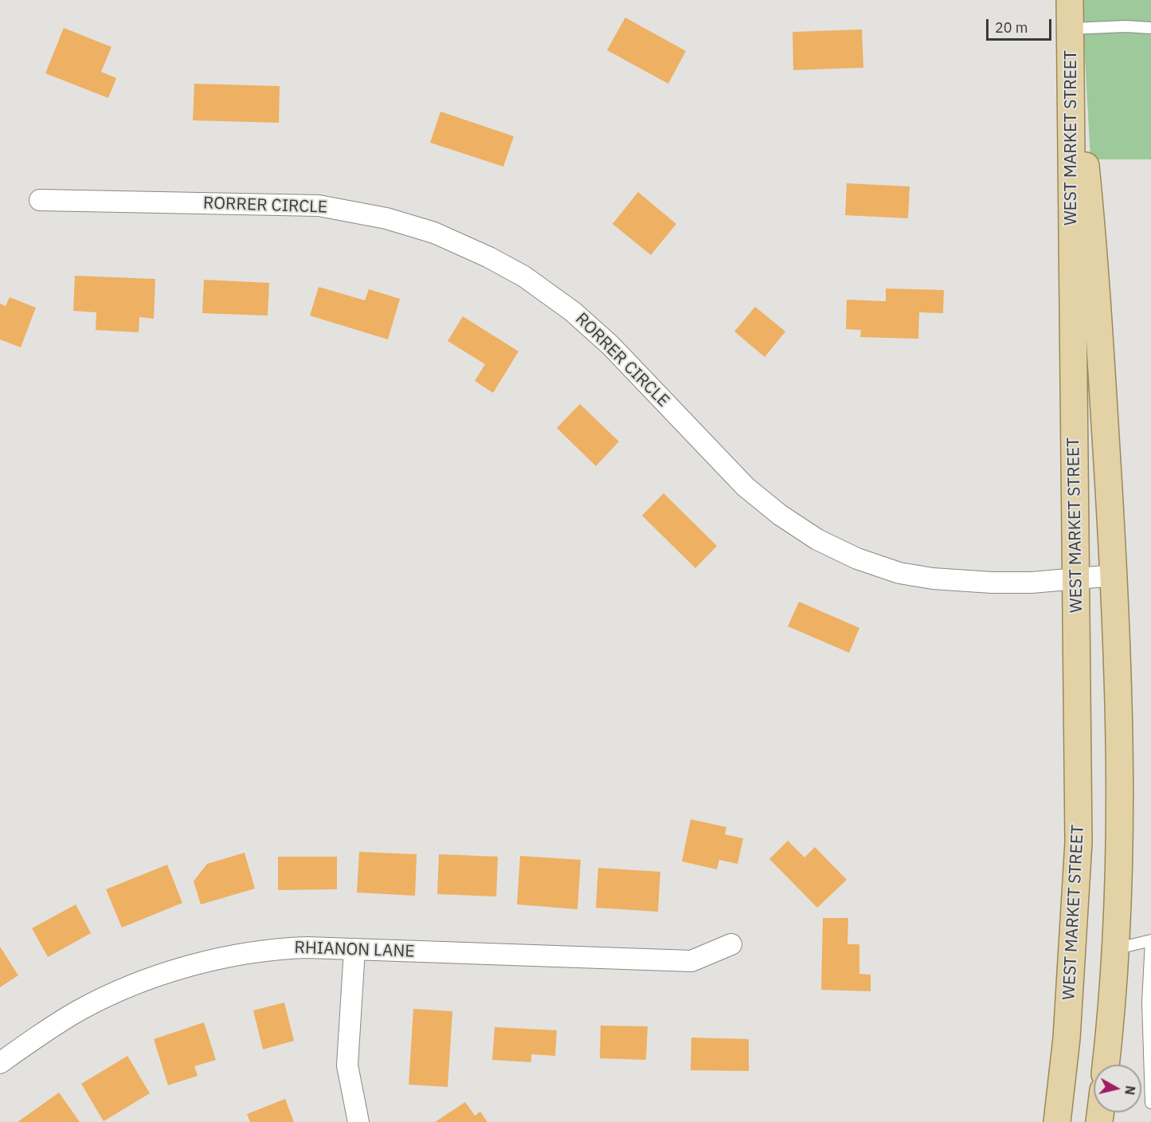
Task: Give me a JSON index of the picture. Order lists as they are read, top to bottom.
{
  "streets": {
    "main road": ["WEST MARKET STREET"],
    "street": ["RORRER CIRCLE", "RHIANON LANE"]
  },
  "crossings": [
    ["WEST MARKET STREET", "RORRER CIRCLE"]
  ],
  "scale_bar": "20 m",
  "north": "right"
}
